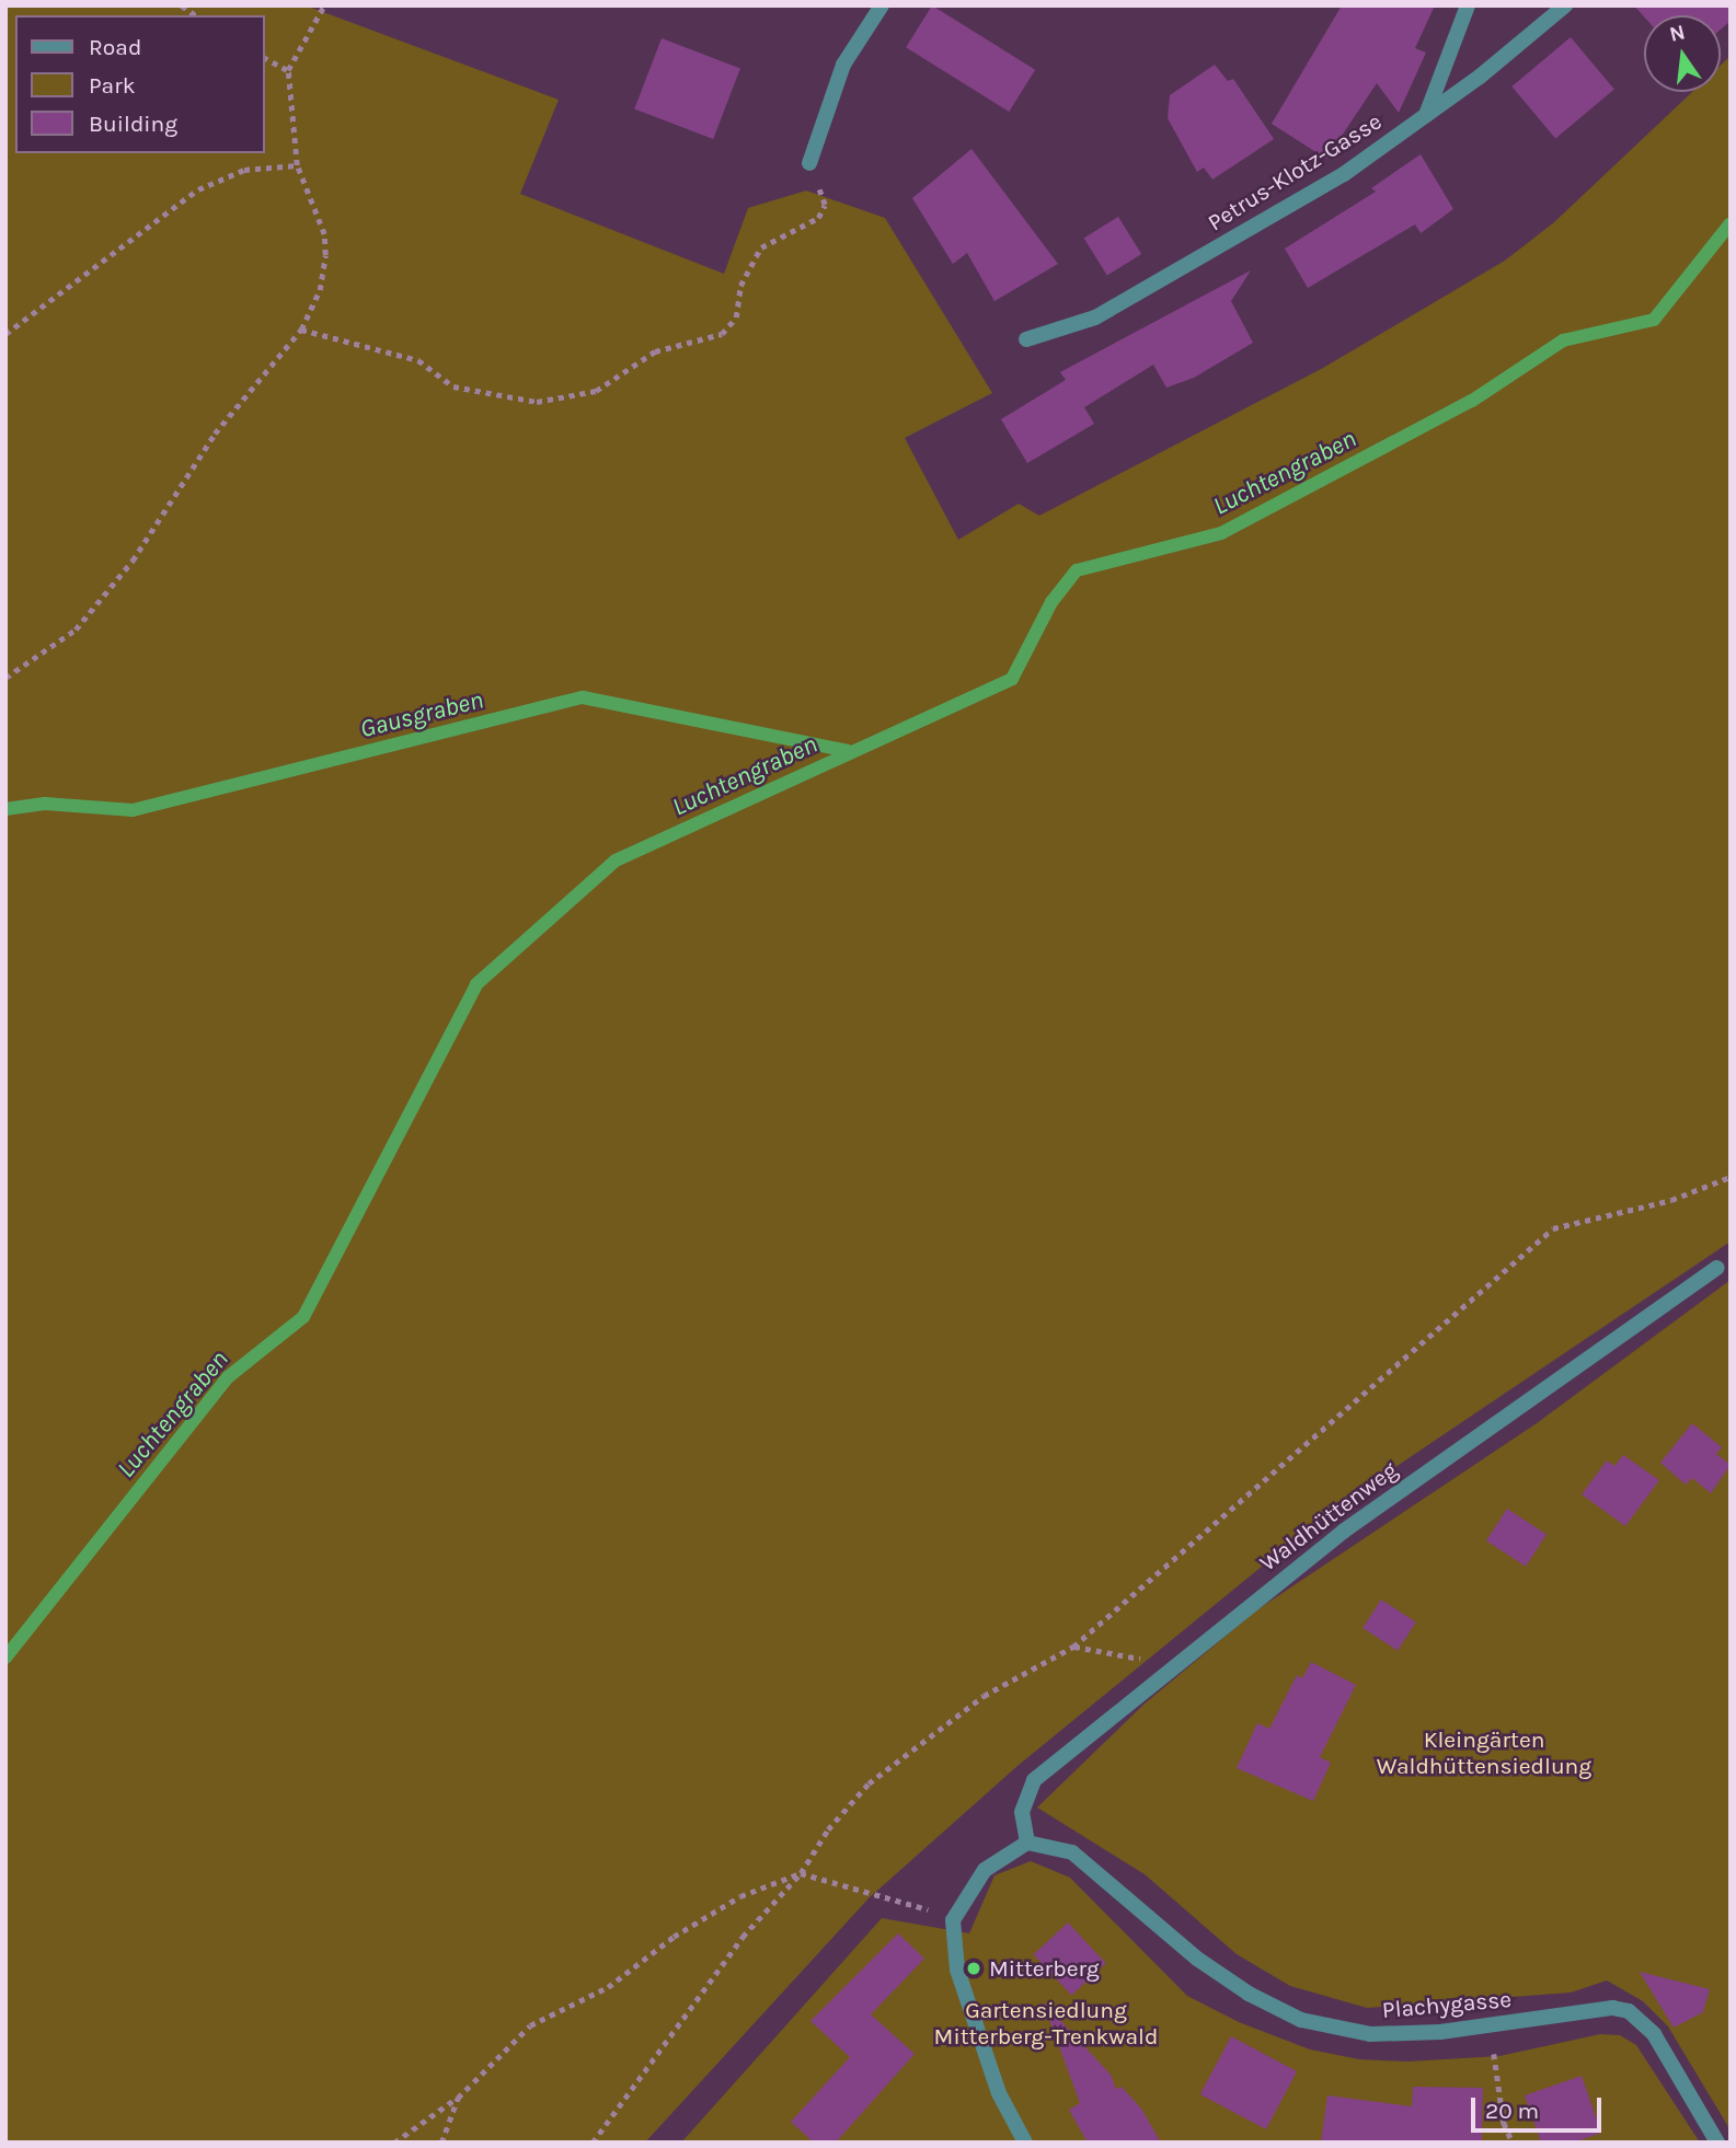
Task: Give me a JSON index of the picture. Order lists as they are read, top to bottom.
{
  "streets": {
    "street": ["Petrus-Klotz-Gasse", "Waldhüttenweg", "Plachygasse"]
  },
  "crossings": [
    ["Waldhüttenweg", "Plachygasse"]
  ],
  "water": ["Luchtengraben", "Gausgraben"],
  "parks": ["Kleingärten Waldhüttensiedlung", "Gartensiedlung Mitterberg-Trenkwald"],
  "places": ["Mitterberg"],
  "legend": ["Road", "Park", "Building"],
  "scale_bar": "20 m",
  "north": "top"
}
